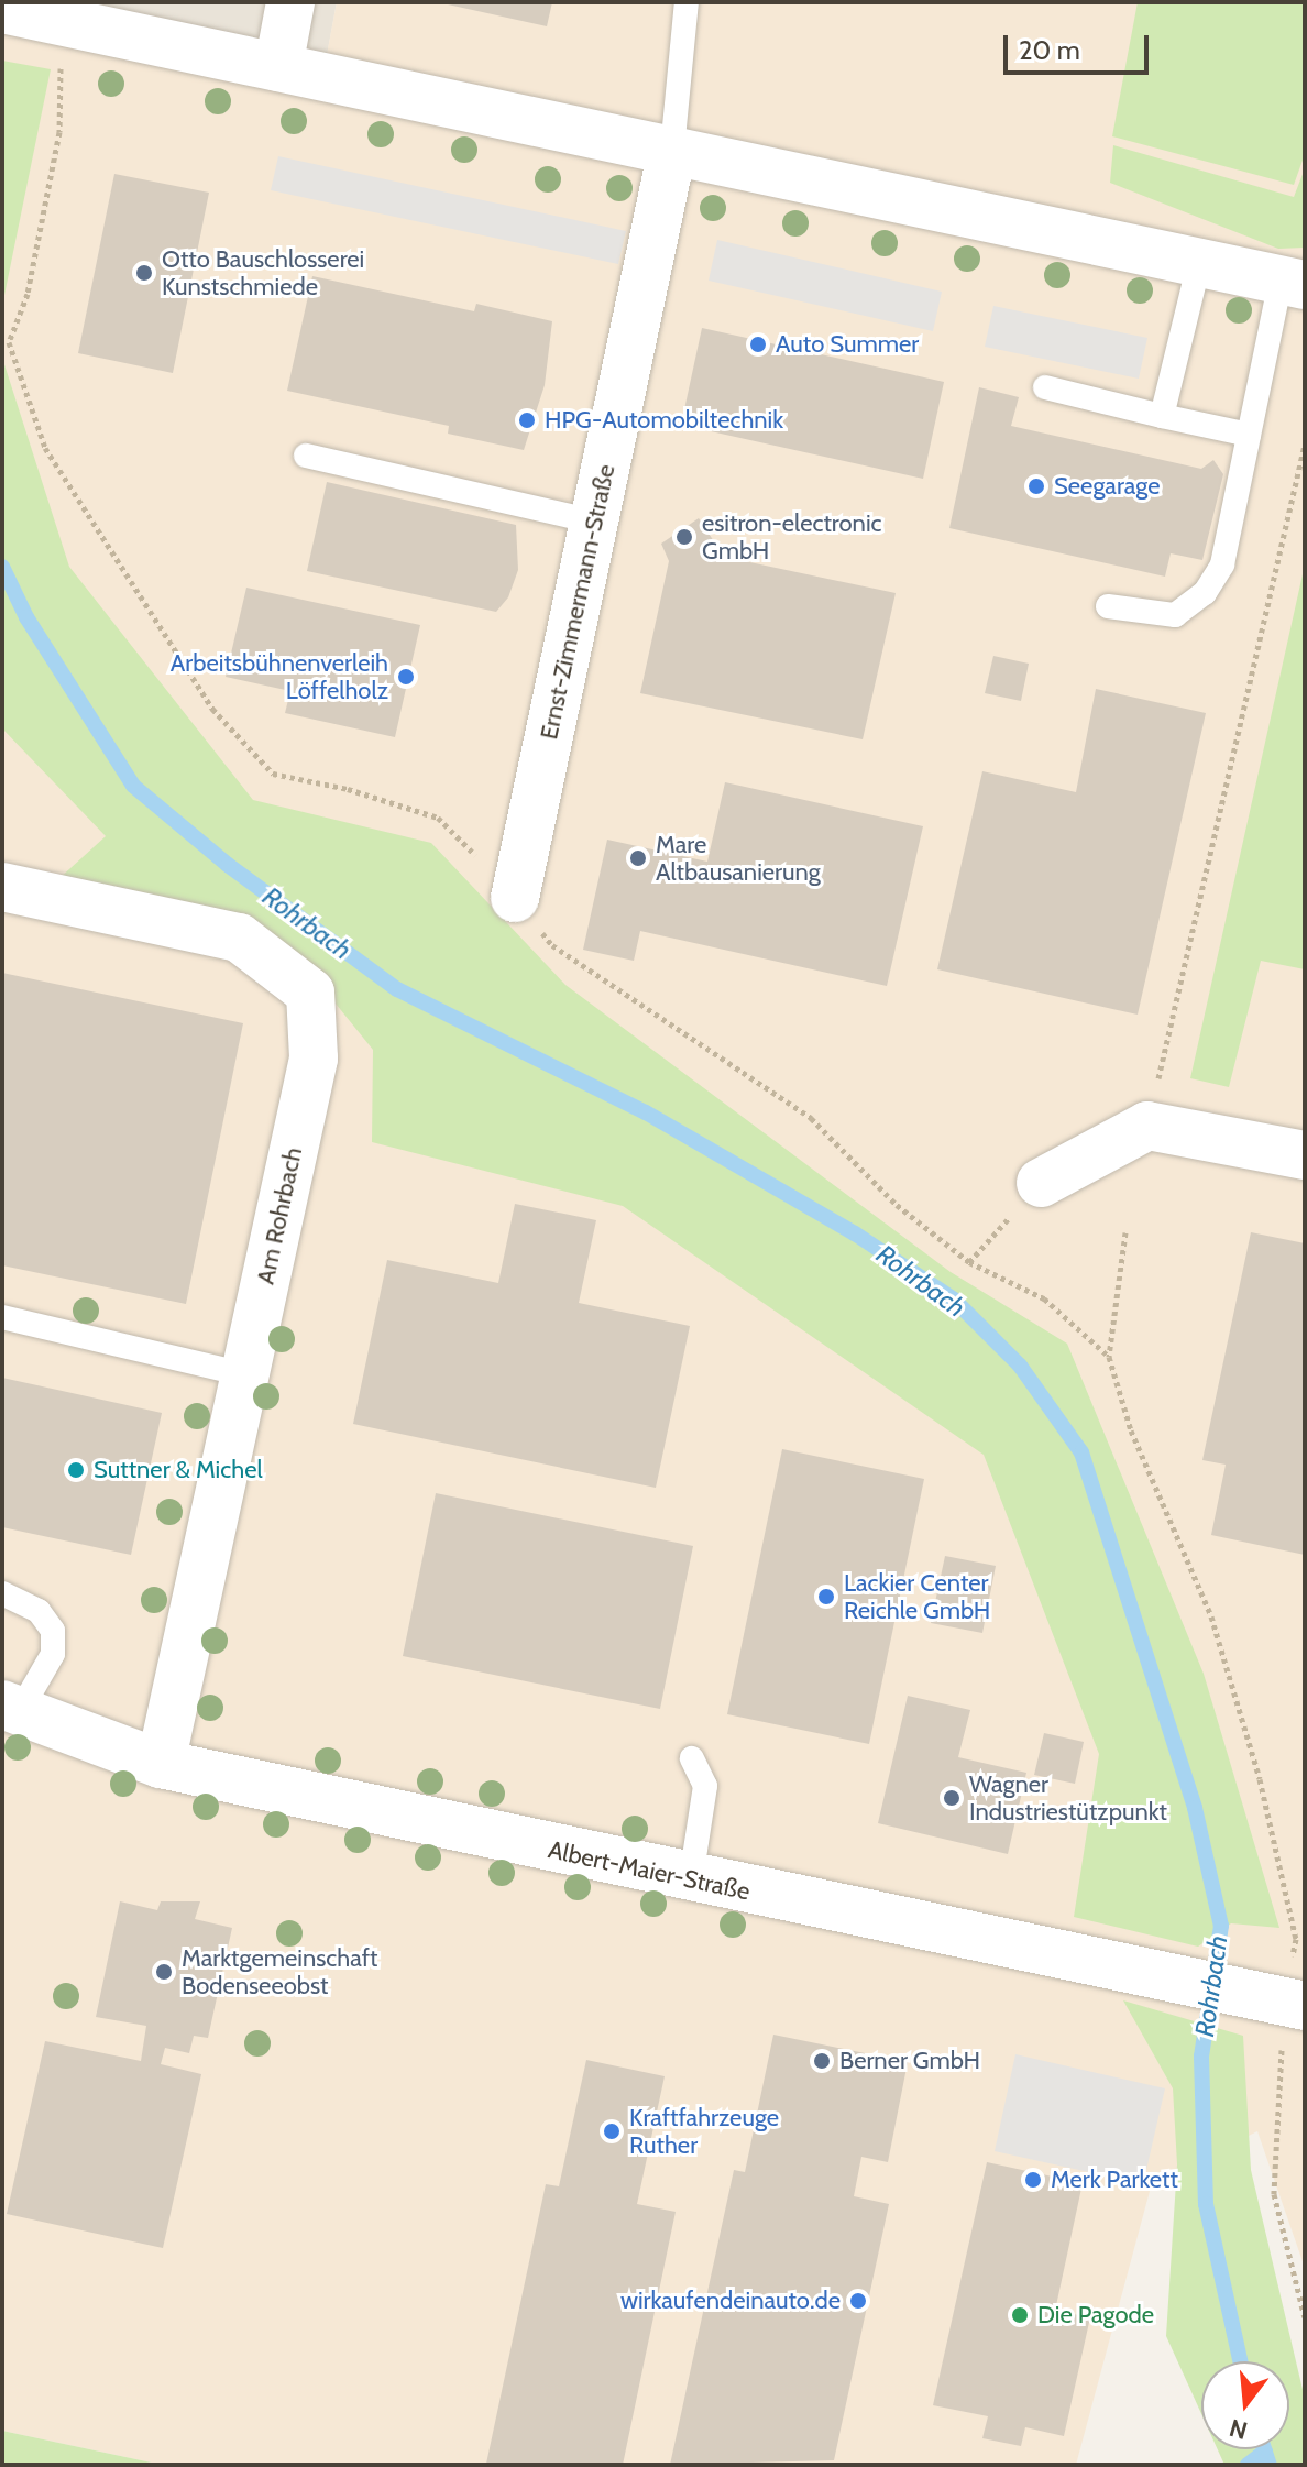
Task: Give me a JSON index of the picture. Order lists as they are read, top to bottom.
{
  "streets": {
    "street": ["Ernst-Zimmermann-Straße", "Am Rohrbach", "Albert-Maier-Straße"]
  },
  "crossings": [
    ["Am Rohrbach", "Albert-Maier-Straße"]
  ],
  "water": ["Rohrbach"],
  "places": [
    "Otto Bauschlosserei Kunstschmiede",
    "Auto Summer",
    "HPG-Automobiltechnik",
    "Seegarage",
    "esitron-electronic GmbH",
    "Arbeitsbühnenverleih Löffelholz",
    "Mare Altbausanierung",
    "Suttner & Michel",
    "Lackier Center Reichle GmbH",
    "Wagner Industriestützpunkt",
    "Marktgemeinschaft Bodenseeobst",
    "Berner GmbH",
    "Kraftfahrzeuge Ruther",
    "Merk Parkett",
    "wirkaufendeinauto.de",
    "Die Pagode"
  ],
  "scale_bar": "20 m",
  "north": "bottom"
}
